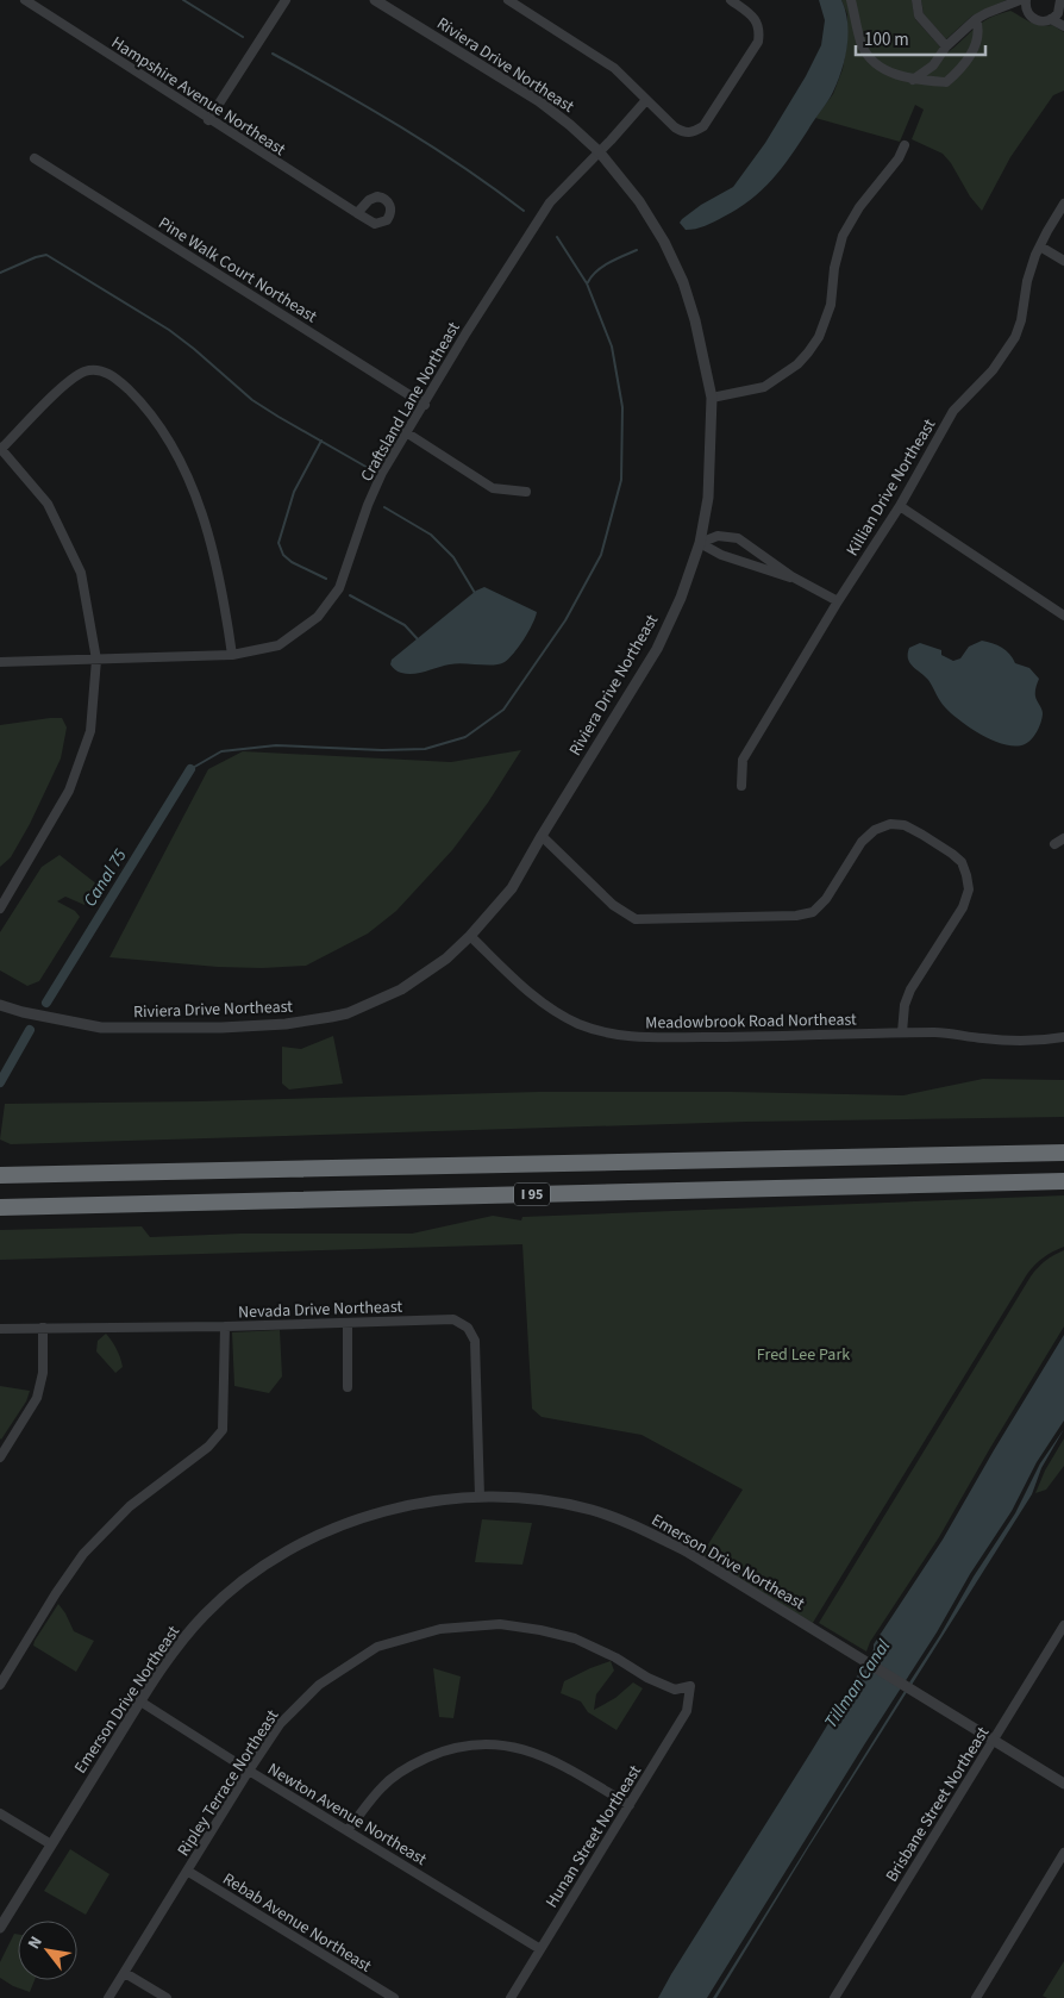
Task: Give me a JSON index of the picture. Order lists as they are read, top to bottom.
{
  "streets": {
    "highway": ["I 95"],
    "street": [
      "Riviera Drive Northeast",
      "Hampshire Avenue Northeast",
      "Pine Walk Court Northeast",
      "Craftsland Lane Northeast",
      "Killian Drive Northeast",
      "Meadowbrook Road Northeast",
      "Nevada Drive Northeast",
      "Emerson Drive Northeast",
      "Ripley Terrace Northeast",
      "Brisbane Street Northeast",
      "Newton Avenue Northeast",
      "Hunan Street Northeast",
      "Rebab Avenue Northeast"
    ]
  },
  "crossings": [
    ["Riviera Drive Northeast", "Craftsland Lane Northeast"],
    ["Riviera Drive Northeast", "Meadowbrook Road Northeast"],
    ["Pine Walk Court Northeast", "Craftsland Lane Northeast"],
    ["Nevada Drive Northeast", "Emerson Drive Northeast"],
    ["Emerson Drive Northeast", "Brisbane Street Northeast"],
    ["Emerson Drive Northeast", "Newton Avenue Northeast"],
    ["Ripley Terrace Northeast", "Newton Avenue Northeast"],
    ["Ripley Terrace Northeast", "Hunan Street Northeast"],
    ["Ripley Terrace Northeast", "Rebab Avenue Northeast"],
    ["Newton Avenue Northeast", "Hunan Street Northeast"]
  ],
  "water": ["Canal 75", "Tillman Canal"],
  "parks": ["Fred Lee Park"],
  "scale_bar": "100 m",
  "north": "top left"
}
